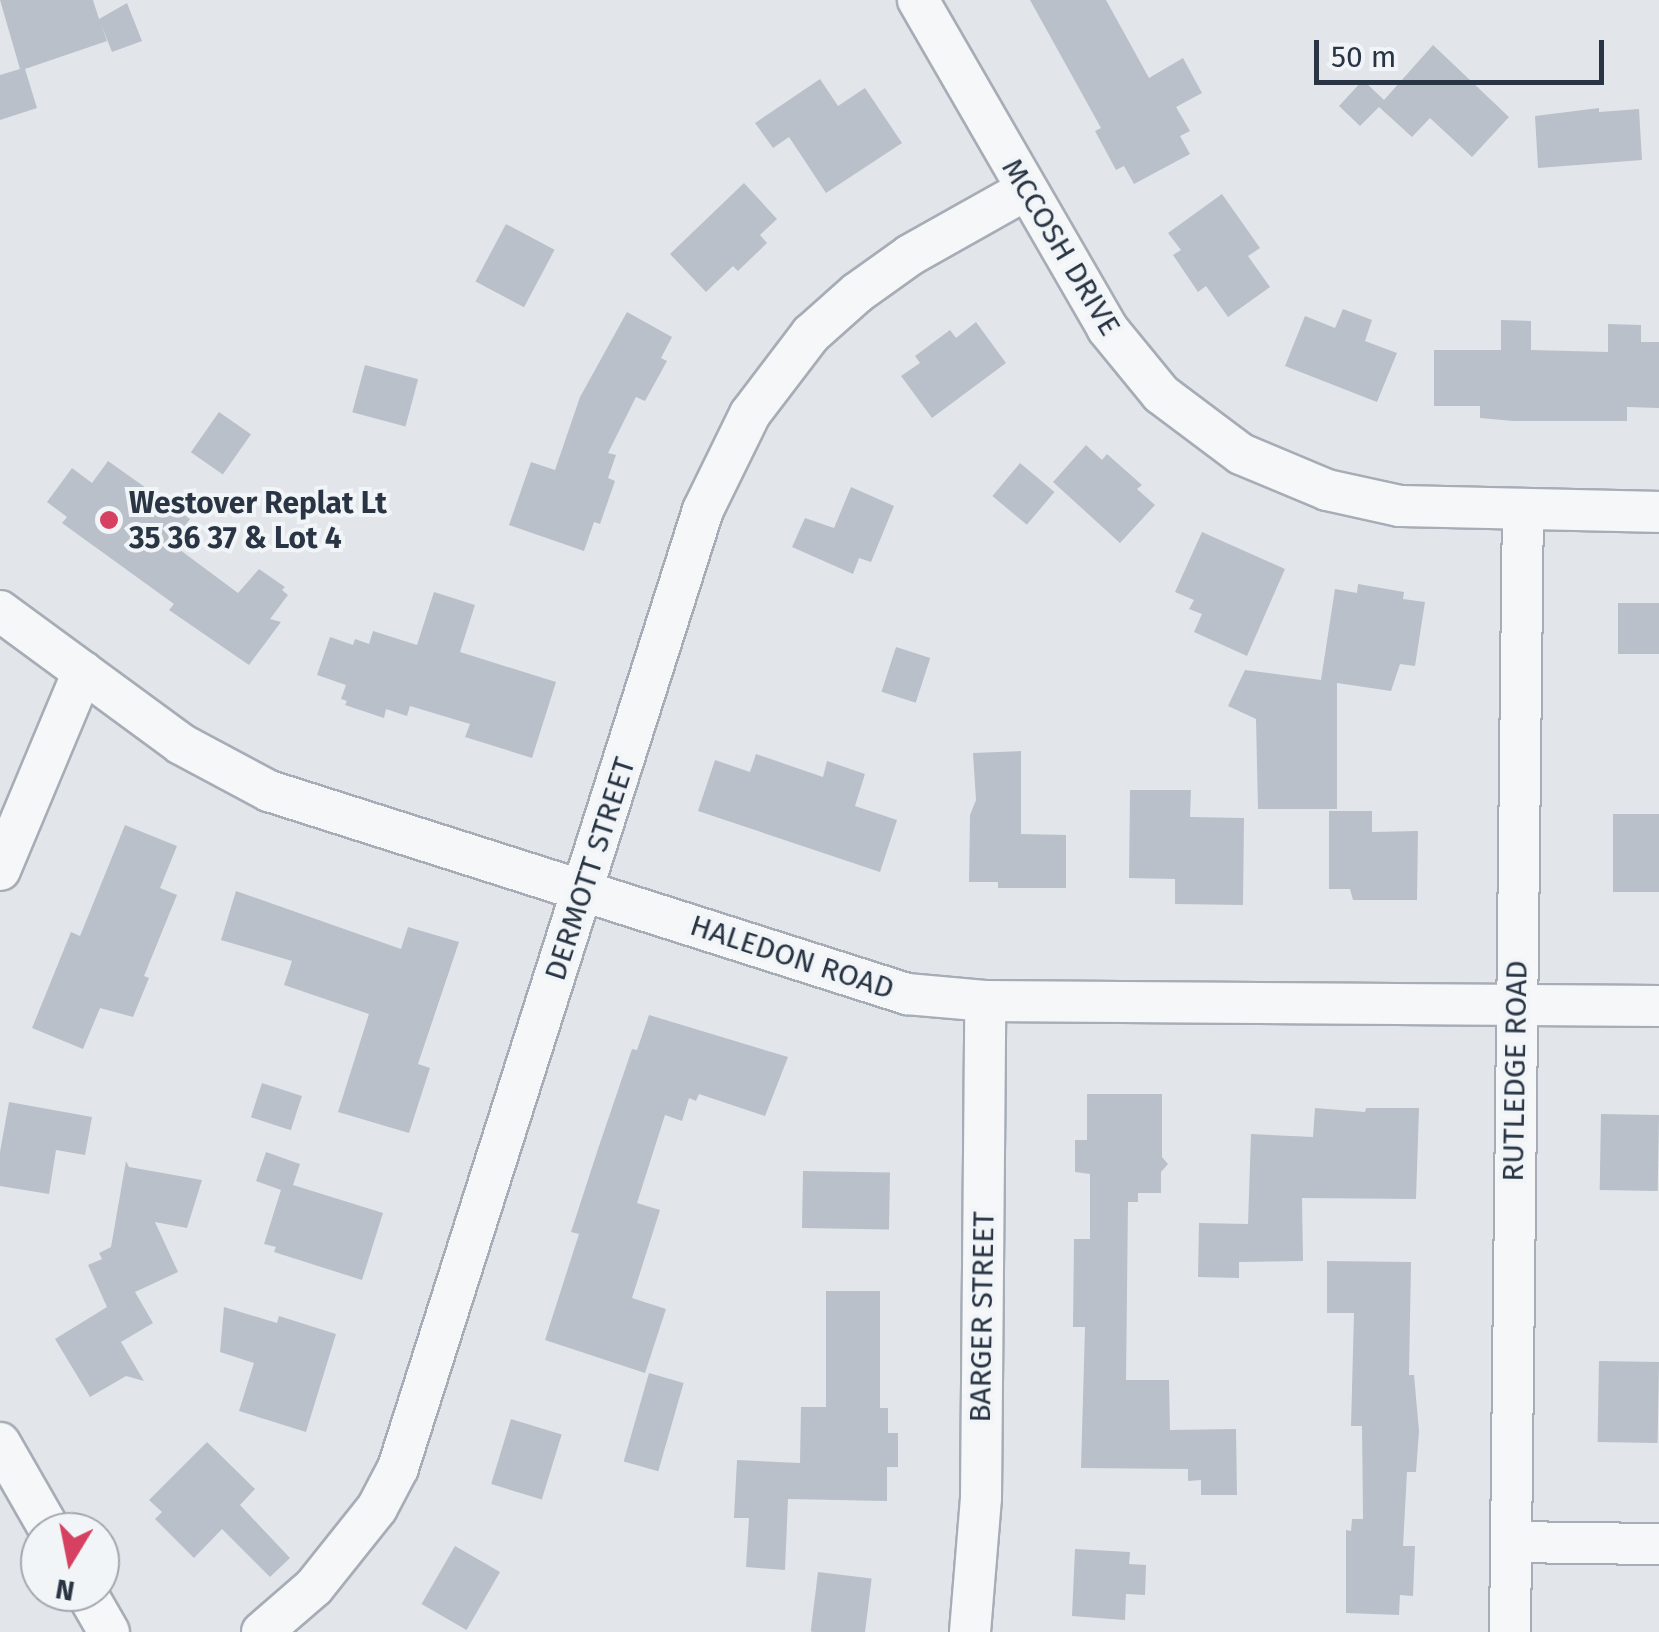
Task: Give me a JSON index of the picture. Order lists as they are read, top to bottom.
{
  "streets": {
    "street": [
      "MCCOSH DRIVE",
      "DERMOTT STREET",
      "HALEDON ROAD",
      "RUTLEDGE ROAD",
      "BARGER STREET"
    ]
  },
  "crossings": [
    ["MCCOSH DRIVE", "DERMOTT STREET"],
    ["MCCOSH DRIVE", "RUTLEDGE ROAD"],
    ["DERMOTT STREET", "HALEDON ROAD"],
    ["HALEDON ROAD", "RUTLEDGE ROAD"],
    ["HALEDON ROAD", "BARGER STREET"]
  ],
  "places": ["Westover Replat Lt 35 36 37 & Lot 4"],
  "scale_bar": "50 m",
  "north": "bottom"
}
